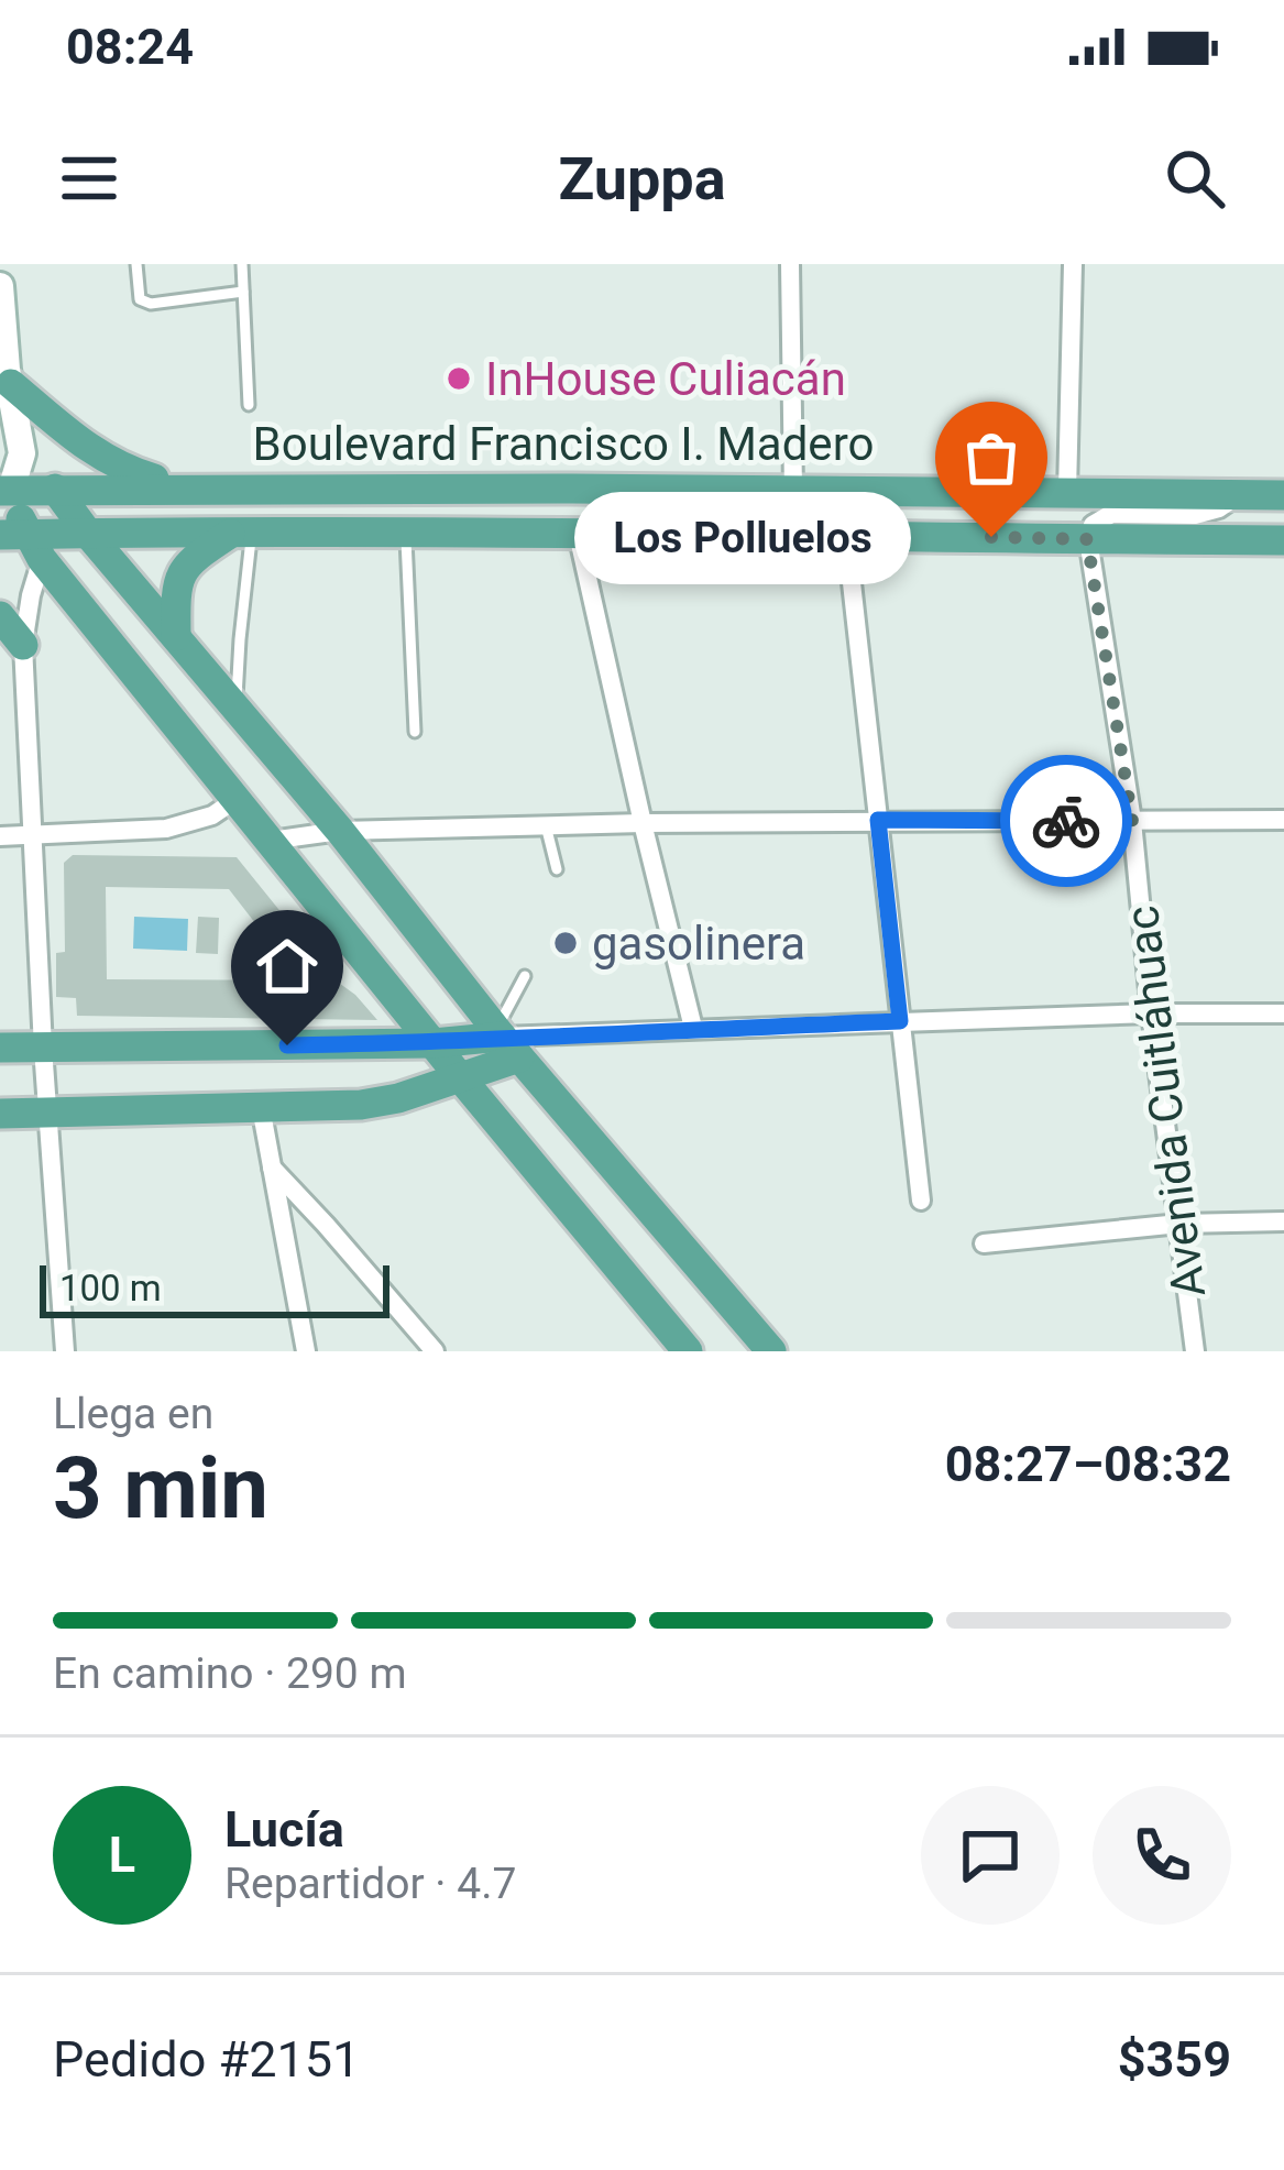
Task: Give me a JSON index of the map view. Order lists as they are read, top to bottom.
{
  "streets": {
    "main road": ["Boulevard Francisco I. Madero"],
    "street": ["Avenida Cuitláhuac"]
  },
  "crossings": [
    ["Boulevard Francisco I. Madero", "Avenida Cuitláhuac"]
  ],
  "places": ["InHouse Culiacán", "Los Polluelos", "gasolinera"],
  "scale_bar": "100 m",
  "page": {
    "status": "08:24",
    "header": "Zuppa",
    "bubble": "Los Polluelos",
    "scale": "100 m",
    "heading": ["3 min", "Llega en", "08:27–08:32"],
    "panel": [
      "Lucía",
      "Repartidor · 4.7",
      "Pedido #2151",
      "$359"
    ],
    "bar": "En camino · 290 m",
    "round": "L"
  }
}
